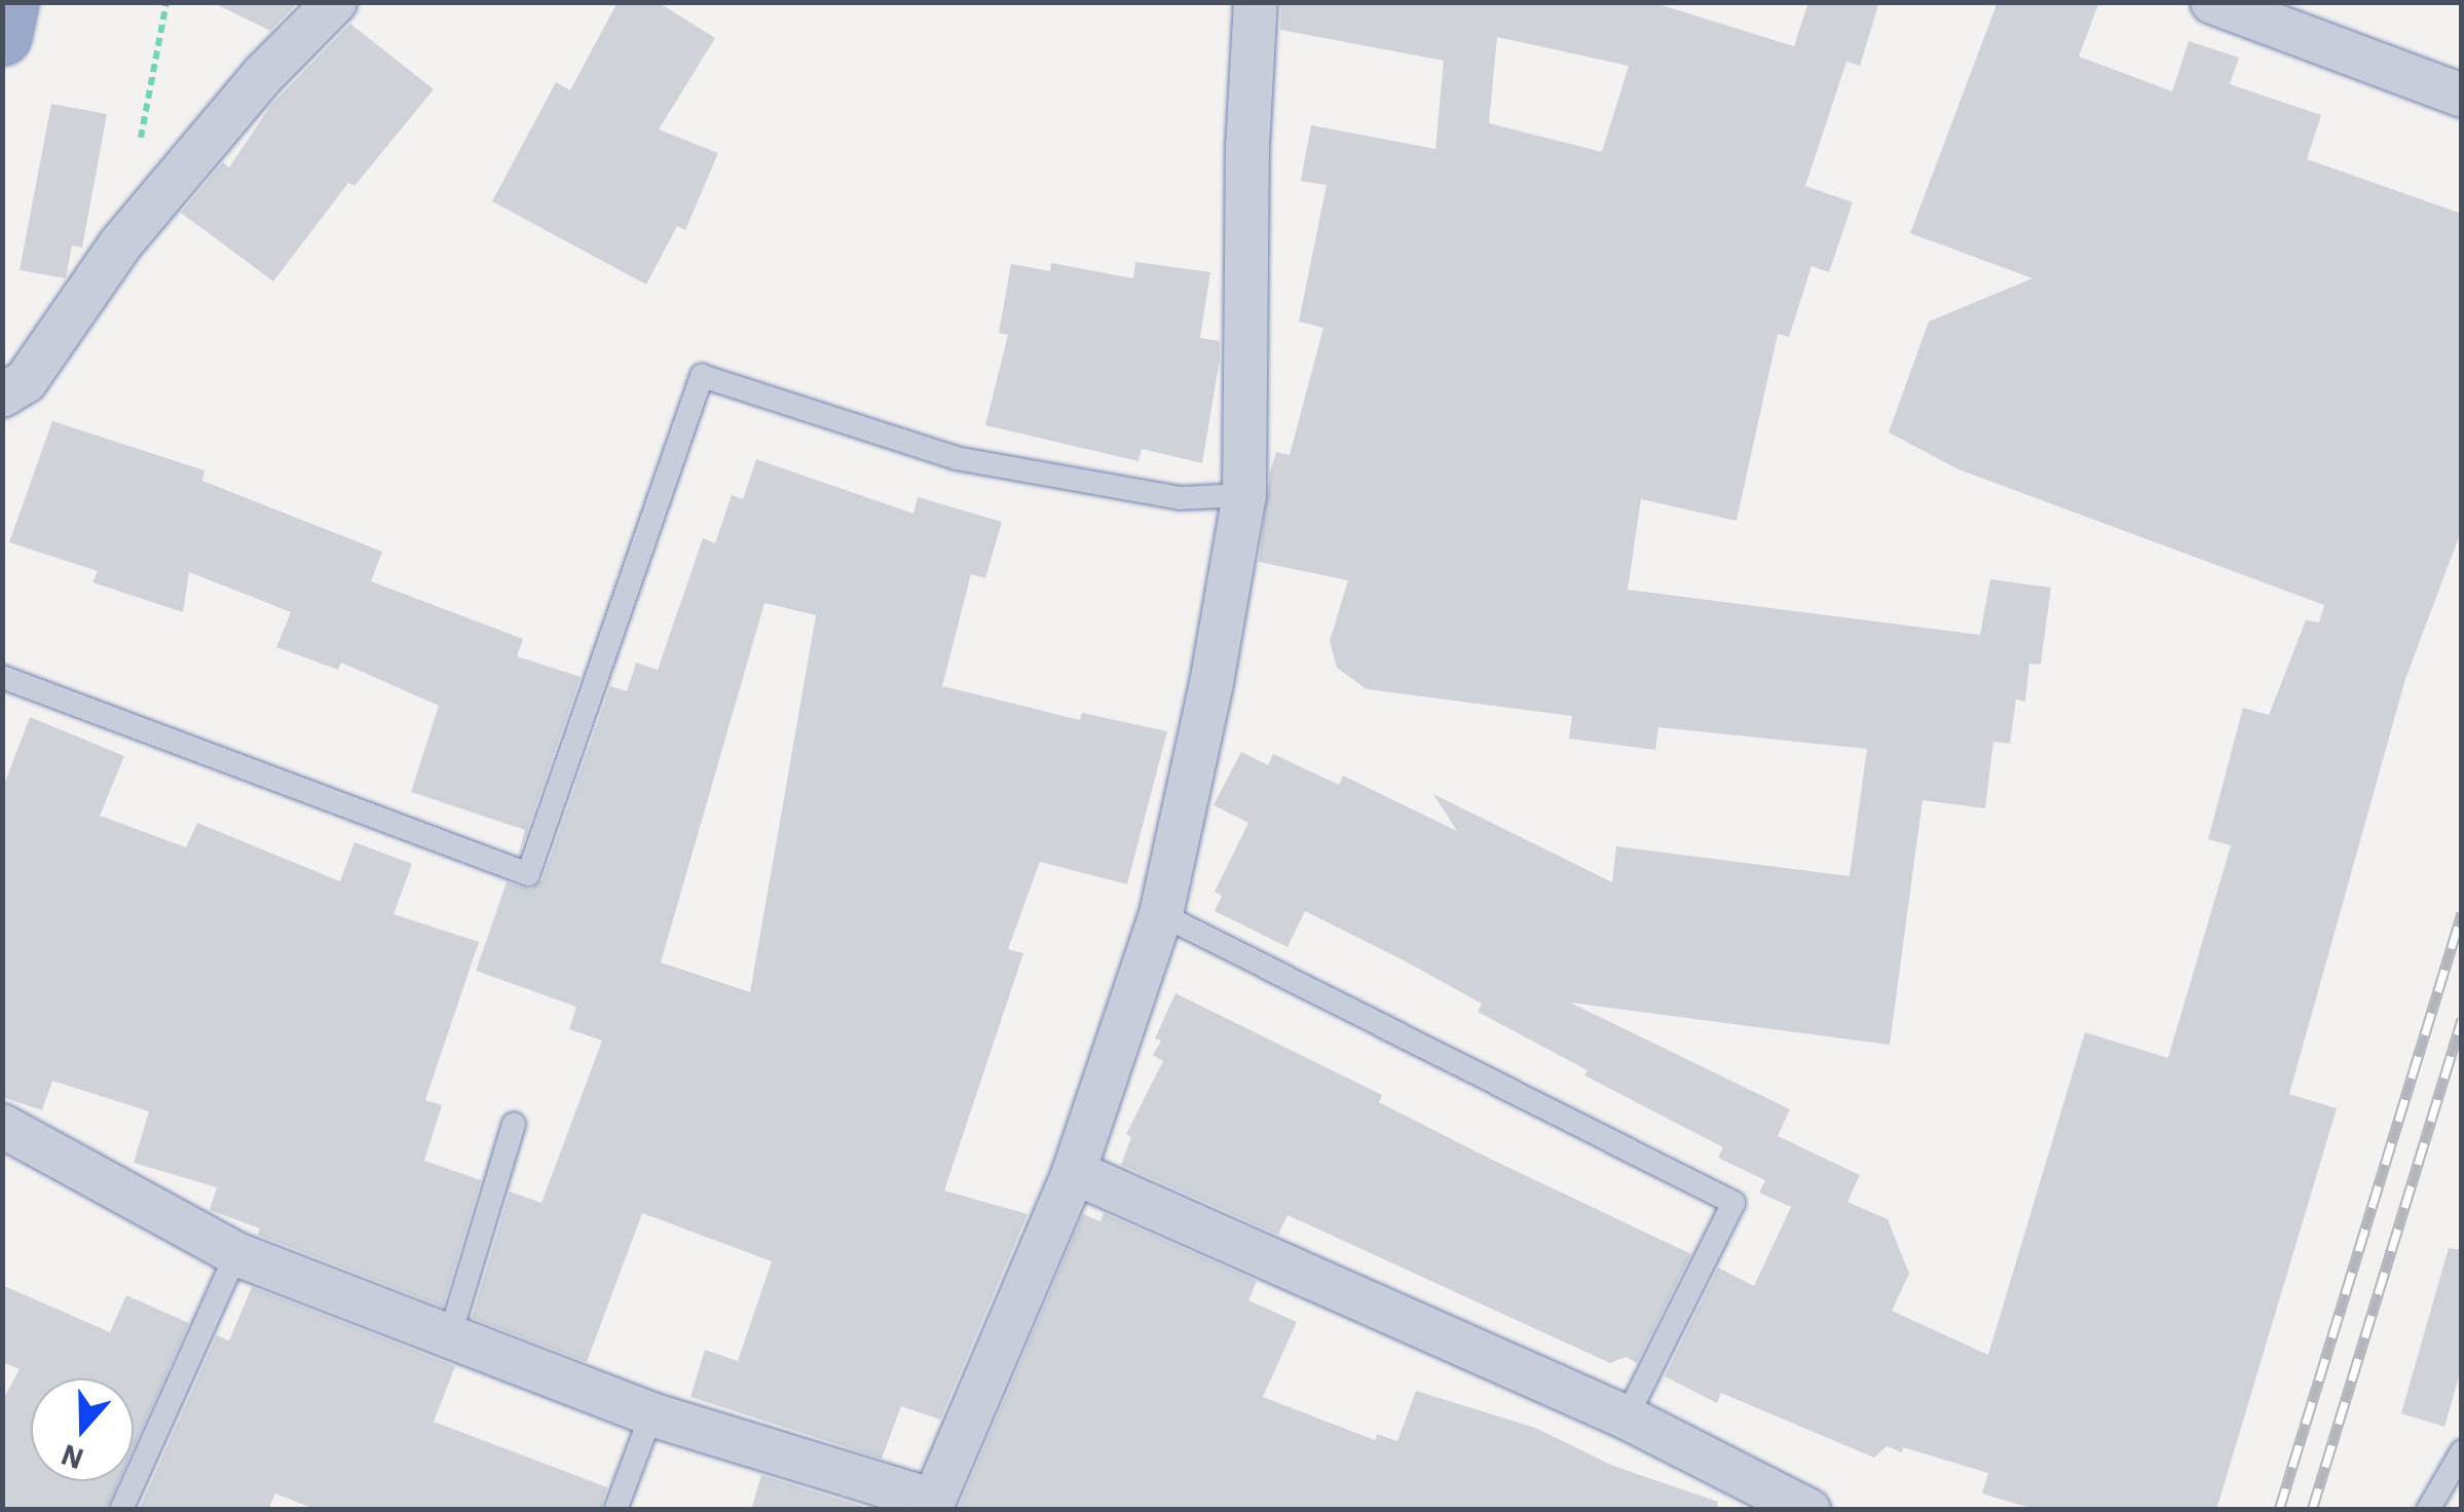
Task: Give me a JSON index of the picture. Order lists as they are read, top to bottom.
{
  "north": "bottom"
}
